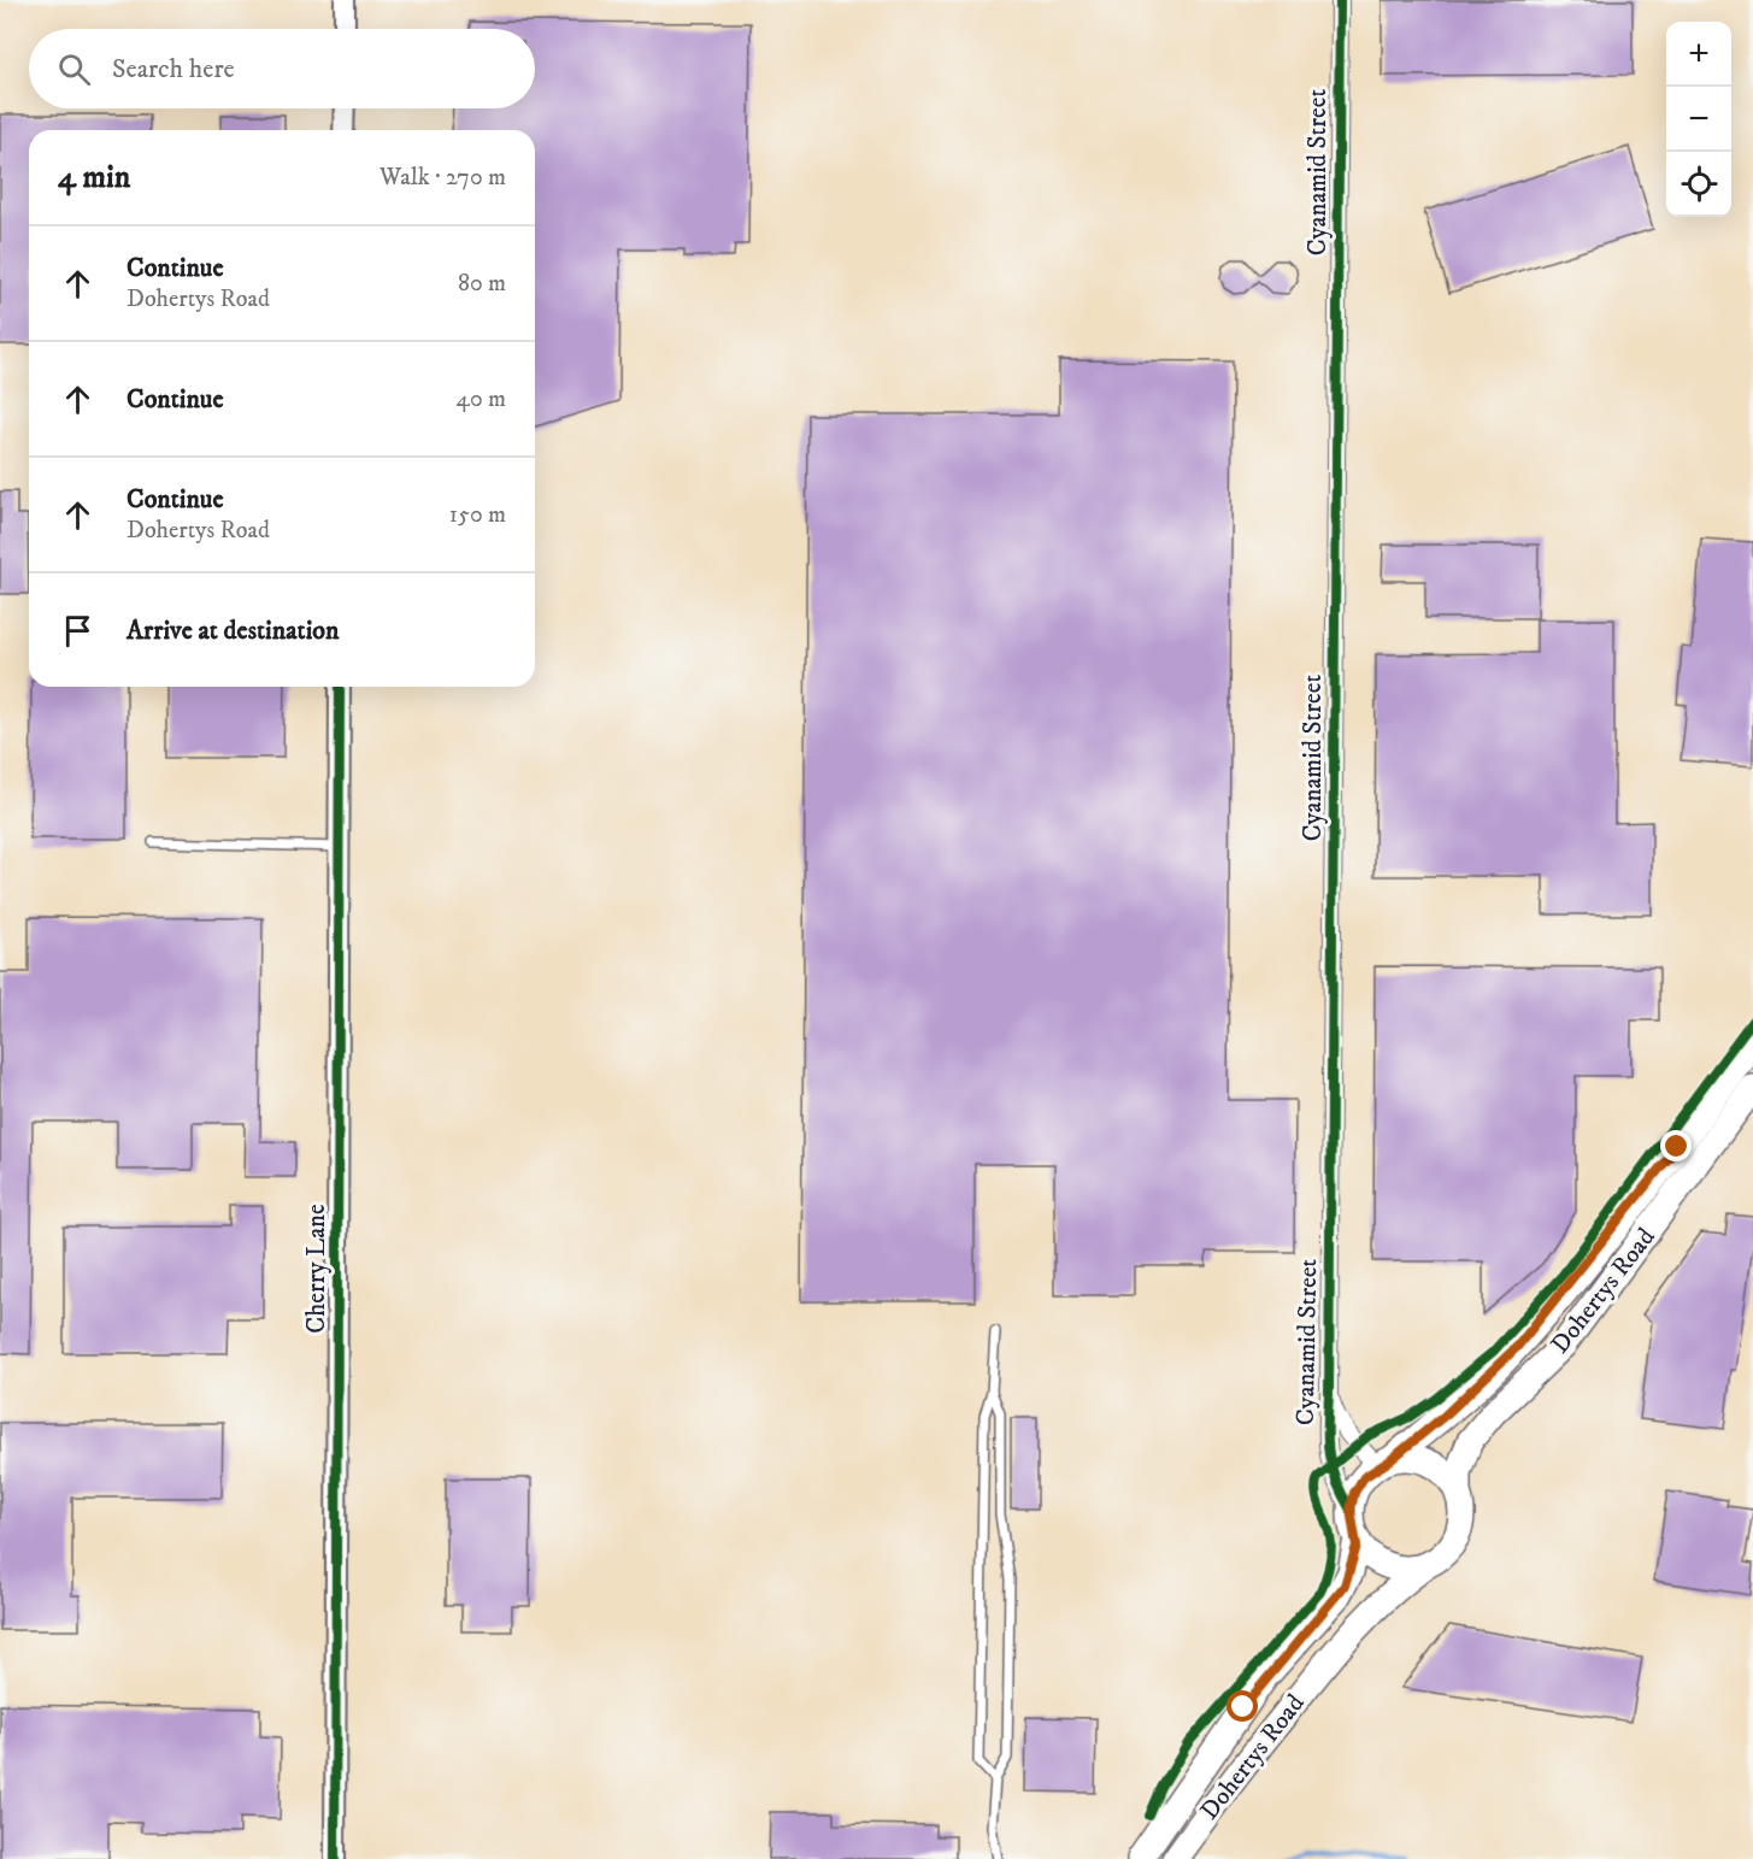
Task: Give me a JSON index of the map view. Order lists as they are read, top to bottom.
{
  "streets": {
    "main road": ["Dohertys Road"],
    "street": ["Cyanamid Street", "Cherry Lane"]
  },
  "crossings": [
    ["Cyanamid Street", "Dohertys Road"]
  ],
  "page": {
    "map_buttons": ["+", "−"],
    "search": "Search here",
    "heading": ["4 min", "Walk · 270 m"],
    "list": [
      ["Continue", "Dohertys Road", "80 m"],
      ["Continue", "40 m"],
      ["Continue", "Dohertys Road", "150 m"],
      "Arrive at destination"
    ]
  }
}
